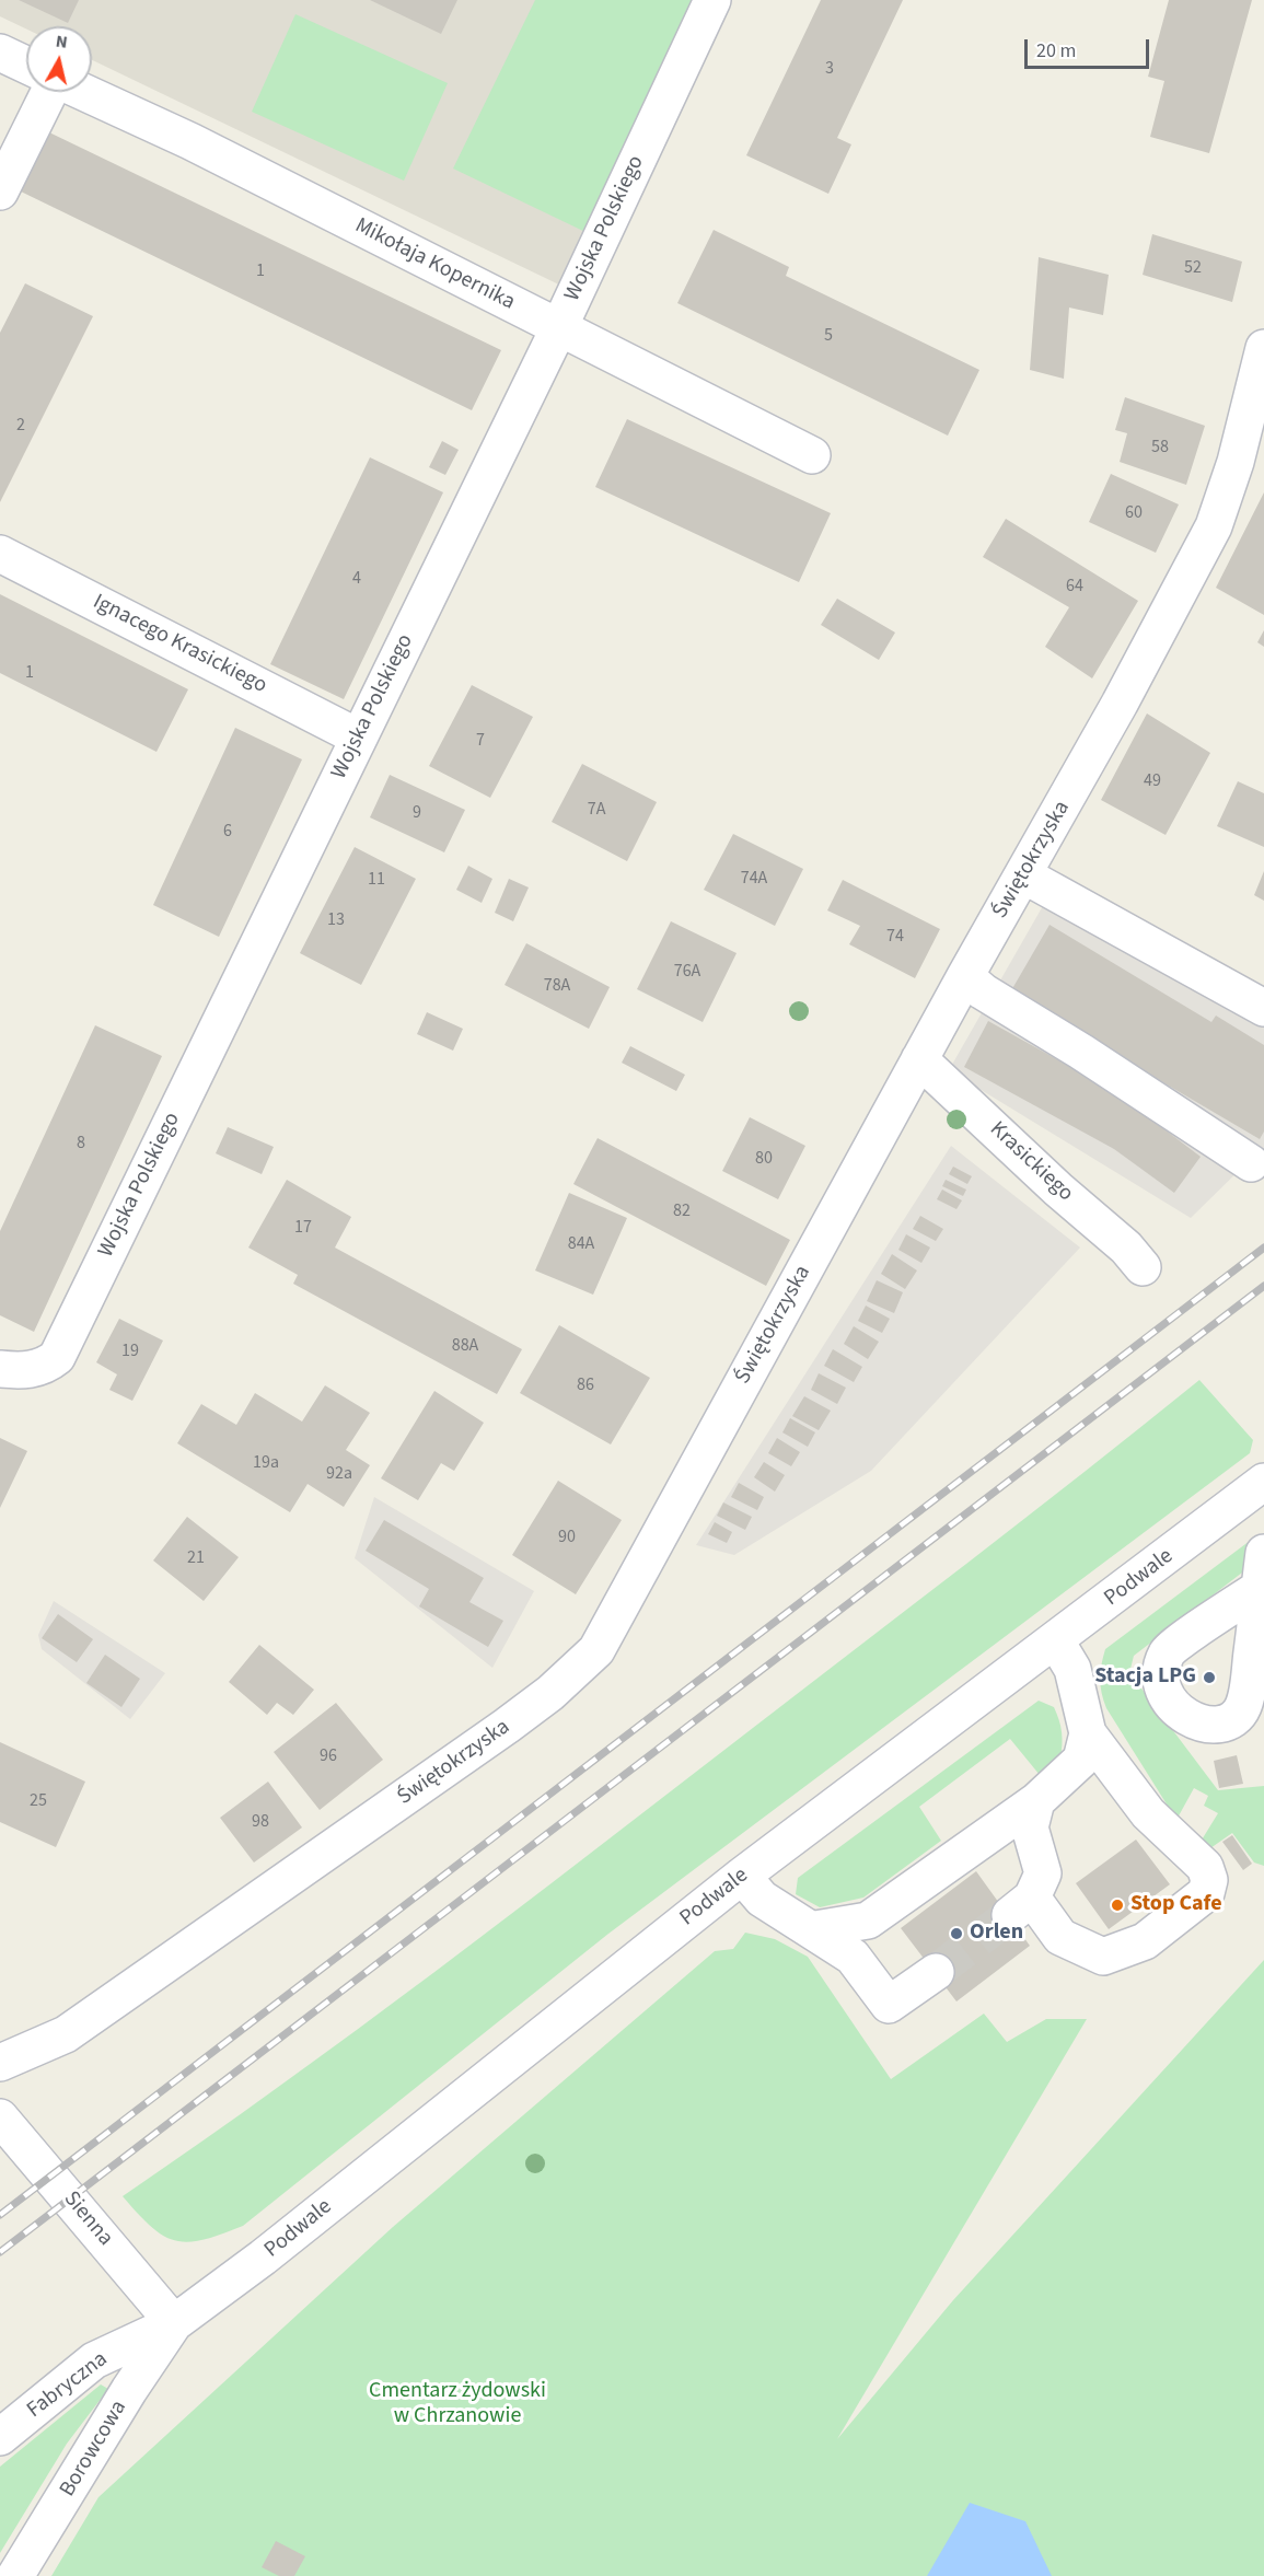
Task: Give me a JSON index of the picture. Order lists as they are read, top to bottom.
{
  "streets": {
    "street": [
      "Wojska Polskiego",
      "Mikołaja Kopernika",
      "Ignacego Krasickiego",
      "Świętokrzyska",
      "Krasickiego",
      "Podwale",
      "Sienna",
      "Fabryczna",
      "Borowcowa"
    ]
  },
  "crossings": [
    ["Wojska Polskiego", "Mikołaja Kopernika"],
    ["Wojska Polskiego", "Ignacego Krasickiego"],
    ["Świętokrzyska", "Krasickiego"],
    ["Podwale", "Sienna"],
    ["Podwale", "Fabryczna"],
    ["Podwale", "Borowcowa"],
    ["Sienna", "Fabryczna"],
    ["Sienna", "Borowcowa"],
    ["Fabryczna", "Borowcowa"]
  ],
  "parks": ["Cmentarz żydowski w Chrzanowie"],
  "places": ["Stacja LPG", "Stop Cafe", "Orlen"],
  "house_numbers": [
    "3",
    "52",
    "1",
    "5",
    "2",
    "58",
    "60",
    "4",
    "64",
    "1",
    "7",
    "49",
    "7A",
    "9",
    "6",
    "74A",
    "11",
    "13",
    "74",
    "76A",
    "78A",
    "8",
    "80",
    "82",
    "17",
    "84A",
    "88A",
    "19",
    "86",
    "19a",
    "92a",
    "90",
    "21",
    "96",
    "25",
    "98"
  ],
  "scale_bar": "20 m",
  "north": "top"
}
